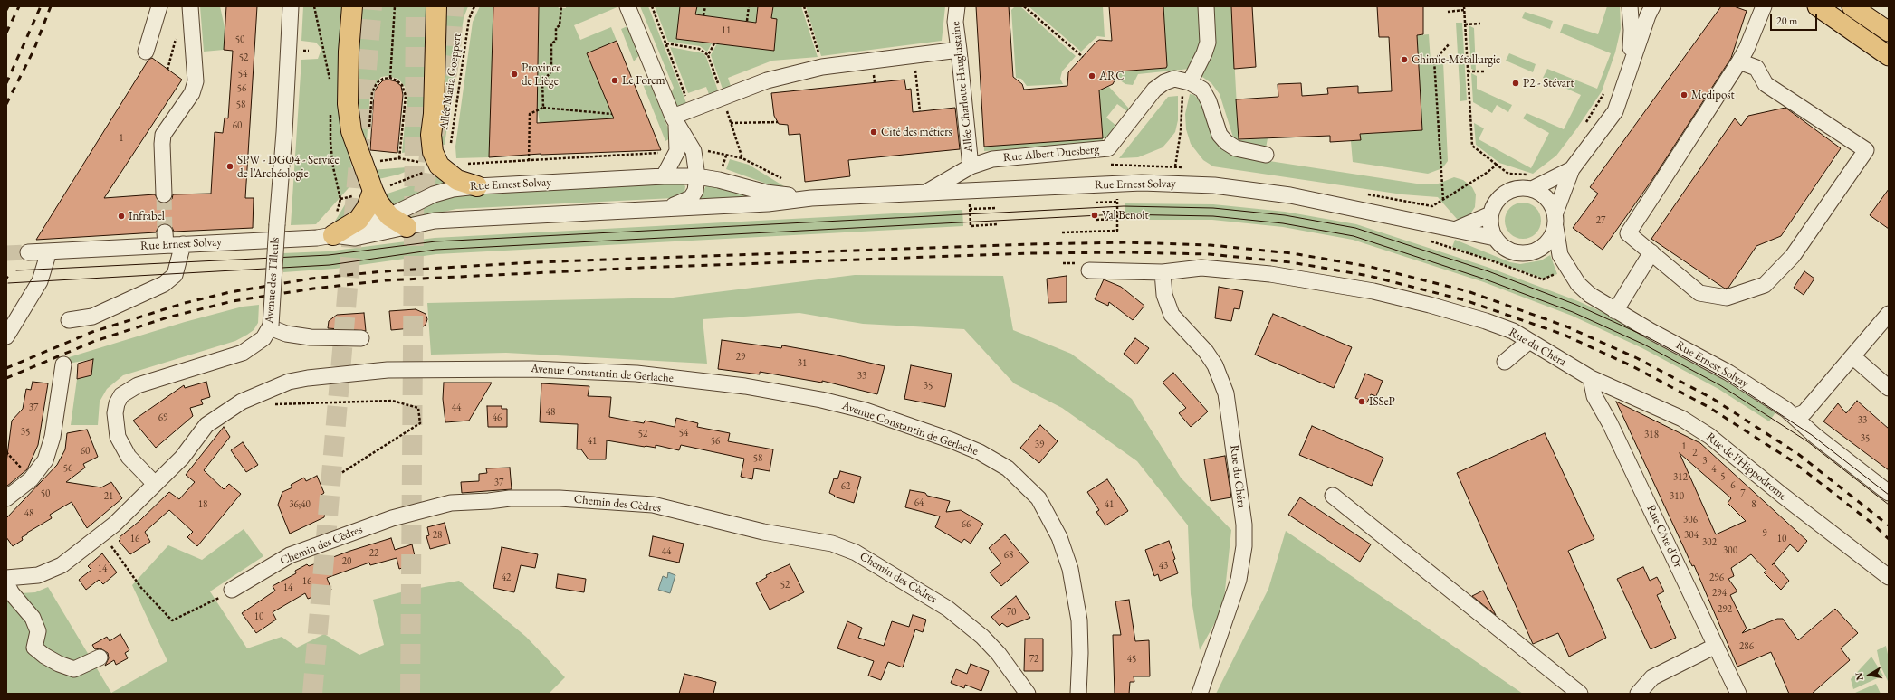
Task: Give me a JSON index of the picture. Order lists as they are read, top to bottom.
{
  "streets": {
    "street": [
      "Allée Charlotte Hauglustaine",
      "Rue Albert Duesberg",
      "Rue Ernest Solvay",
      "Avenue des Tilleuls",
      "Rue du Chéra",
      "Avenue Constantin de Gerlache",
      "Rue de l'Hippodrome",
      "Chemin des Cèdres",
      "Rue Côte d'Or"
    ],
    "path": ["Allée Maria Goeppert"]
  },
  "crossings": [
    ["Allée Charlotte Hauglustaine", "Rue Albert Duesberg"],
    ["Rue Albert Duesberg", "Rue Ernest Solvay"],
    ["Avenue des Tilleuls", "Avenue Constantin de Gerlache"],
    ["Rue du Chéra", "Rue de l'Hippodrome"],
    ["Rue du Chéra", "Rue Côte d'Or"],
    ["Rue de l'Hippodrome", "Rue Côte d'Or"]
  ],
  "places": [
    "Chimie-Métallurgie",
    "Province de Liège",
    "ARC",
    "Le Forem",
    "P2 - Stévart",
    "Medipost",
    "Cité des métiers",
    "SPW - DGO4 - Service de l’Archéologie",
    "Val Benoît",
    "Infrabel",
    "ISSeP"
  ],
  "house_numbers": [
    "11",
    "50",
    "52",
    "54",
    "56",
    "58",
    "60",
    "1",
    "27",
    "29",
    "31",
    "33",
    "35",
    "37",
    "44",
    "48",
    "69",
    "46",
    "33",
    "35",
    "54",
    "52",
    "318",
    "35",
    "41",
    "56",
    "39",
    "1",
    "60",
    "2",
    "58",
    "3",
    "56",
    "4",
    "5",
    "312",
    "37",
    "6",
    "62",
    "50",
    "7",
    "21",
    "310",
    "64",
    "18",
    "36;40",
    "41",
    "8",
    "48",
    "306",
    "66",
    "9",
    "28",
    "304",
    "16",
    "10",
    "302",
    "300",
    "44",
    "22",
    "68",
    "20",
    "43",
    "14",
    "42",
    "296",
    "16",
    "52",
    "14",
    "294",
    "292",
    "70",
    "10",
    "286",
    "72",
    "45"
  ],
  "scale_bar": "20 m",
  "north": "left"
}
